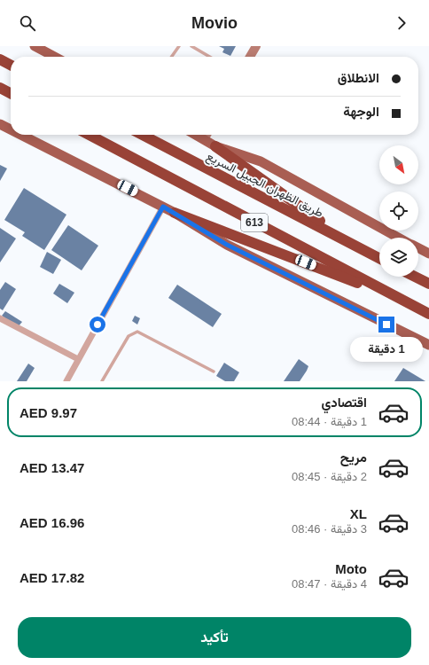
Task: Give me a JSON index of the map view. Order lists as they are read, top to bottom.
{
  "streets": {
    "highway": ["طريق الظهران الجبيل السريع", "613"]
  },
  "north": "bottom right",
  "page": {
    "header": "Movio",
    "banner": ["الانطلاق", "الوجهة"],
    "bubble": "1 دقيقة",
    "list": [
      {
        "name": "اقتصادي",
        "note": "1 دقيقة · 08:44",
        "value": "AED 9.97"
      },
      {
        "name": "مريح",
        "note": "2 دقيقة · 08:45",
        "value": "AED 13.47"
      },
      {
        "name": "XL",
        "note": "3 دقيقة · 08:46",
        "value": "AED 16.96"
      },
      {
        "name": "Moto",
        "note": "4 دقيقة · 08:47",
        "value": "AED 17.82"
      }
    ],
    "buttons": "تأكيد"
  }
}
